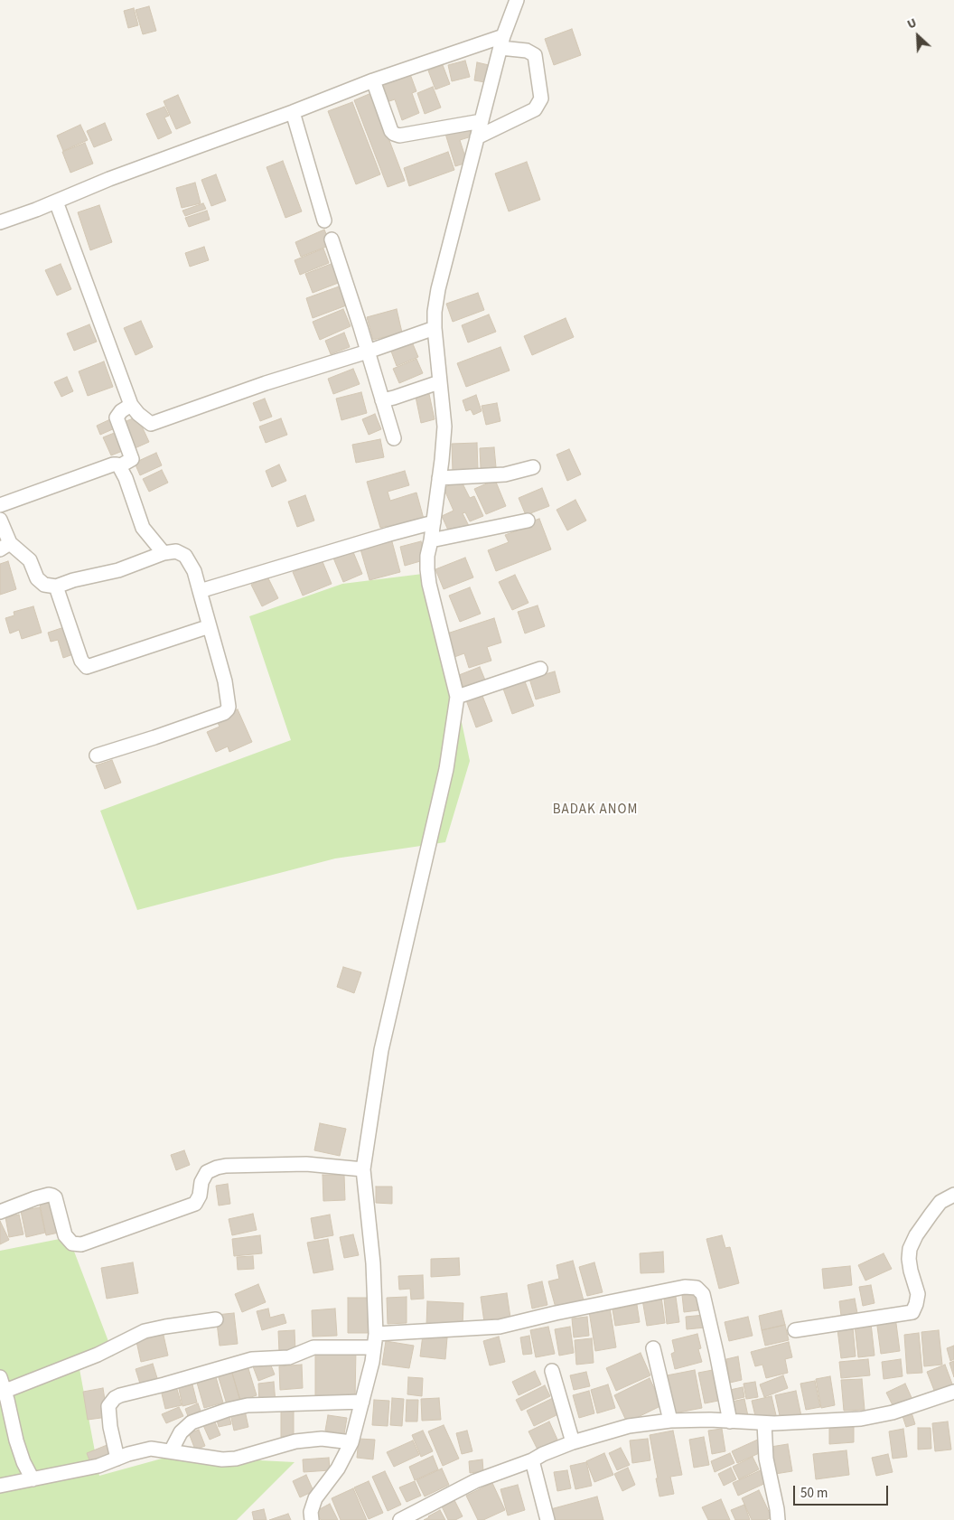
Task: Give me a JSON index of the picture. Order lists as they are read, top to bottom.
{
  "districts": ["BADAK ANOM"],
  "scale_bar": "50 m",
  "north": "top left"
}
